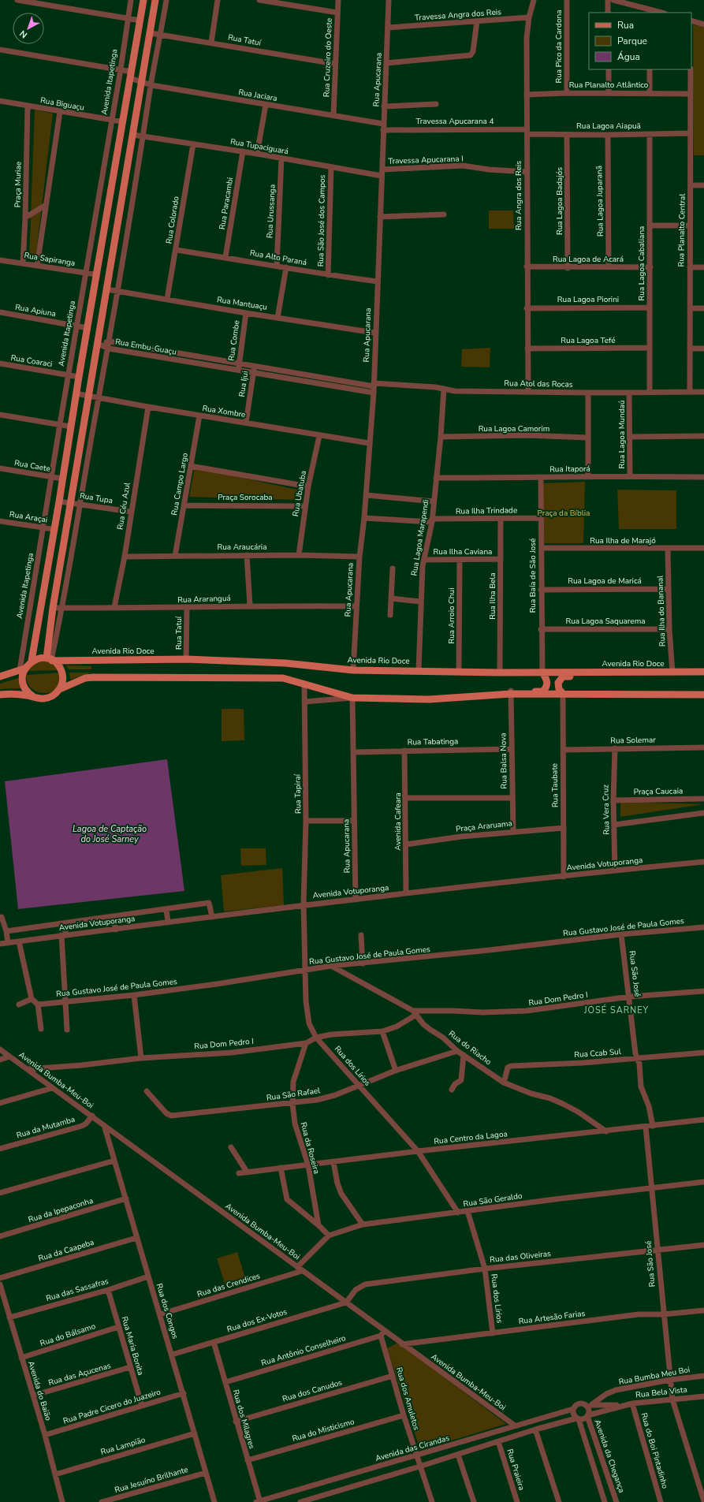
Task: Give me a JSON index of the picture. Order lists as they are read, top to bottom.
{
  "streets": {
    "main road": ["Avenida Rio Doce"],
    "street": [
      "Travessa Angra dos Reis",
      "Rua Tatuí",
      "Rua Pico da Cardona",
      "Rua Cruzeiro do Oeste",
      "Rua Apucarana",
      "Avenida Itapetinga",
      "Rua Planalto Atlântico",
      "Rua Jaciara",
      "Rua Biguaçu",
      "Travessa Apucarana 4",
      "Rua Lagoa Aiapuã",
      "Rua Tupaciguará",
      "Travessa Apucarana I",
      "Praça Muriae",
      "Rua Angra dos Reis",
      "Rua Lagoa Badajós",
      "Rua Lagoa Juparanã",
      "Rua Paracambi",
      "Rua Urussanga",
      "Rua Colorado",
      "Rua São José dos Campos",
      "Rua Planalto Central",
      "Rua Alto Paraná",
      "Rua Sapiranga",
      "Rua Lagoa de Acará",
      "Rua Lagoa Cabaliana",
      "Rua Lagoa Piorini",
      "Rua Mantuaçu",
      "Rua Apiuna",
      "Rua Combe",
      "Rua Lagoa Tefé",
      "Rua Embu-Guaçu",
      "Rua Coaraci",
      "Rua Ijui",
      "Rua Atol das Rocas",
      "Rua Xombre",
      "Rua Lagoa Camorim",
      "Rua Lagoa Mundaú",
      "Rua Caete",
      "Rua Itaporá",
      "Rua Campo Largo",
      "Rua Ubatuba",
      "Praça Sorocaba",
      "Rua Tupa",
      "Rua Céu Azul",
      "Rua Ilha Trindade",
      "Rua Araçai",
      "Rua Lagoa Marapendi",
      "Rua Ilha de Marajó",
      "Rua Araucária",
      "Rua Ilha Caviana",
      "Rua Baía de São José",
      "Rua Lagoa de Maricá",
      "Rua Ilha Bela",
      "Rua Araranguá",
      "Rua Ilha do Bananal",
      "Rua Arroio Chui",
      "Rua Lagoa Saquarema",
      "Rua Solemar",
      "Rua Tabatinga",
      "Rua Balsa Nova",
      "Rua Taubate",
      "Praça Caucaia",
      "Rua Tapiraí",
      "Rua Vera Cruz",
      "Avenida Cafeara",
      "Praça Araruama",
      "Avenida Votuporanga",
      "Rua Gustavo José de Paula Gomes",
      "Rua São José",
      "Rua Dom Pedro I",
      "Rua do Riacho",
      "Rua Ccab Sul",
      "Rua dos Lírios",
      "Avenida Bumba-Meu-Boi",
      "Rua São Rafael",
      "Rua da Mutamba",
      "Rua Centro da Lagoa",
      "Rua da Roseira",
      "Rua São Geraldo",
      "Rua da Ipepaconha",
      "Rua da Caapeba",
      "Rua das Oliveiras",
      "Rua das Crendices",
      "Rua das Sassafras",
      "Rua dos Congos",
      "Rua Artesão Farias",
      "Rua dos Ex-Votos",
      "Rua do Bálsamo",
      "Rua Maria Bonita",
      "Rua Antônio Conselheiro",
      "Rua das Açucenas",
      "Rua Bumba Meu Boi",
      "Avenida do Baião",
      "Rua dos Canudos",
      "Rua Bela Vista",
      "Rua dos Amuletos",
      "Rua Padre Cicero do Juazeiro",
      "Rua dos Milagres",
      "Rua do Misticismo",
      "Rua Lampião",
      "Avenida das Cirandas",
      "Rua do Boi Pintadinho",
      "Avenida da Chegança",
      "Rua Praieira",
      "Rua Jesuíno Brilhante"
    ]
  },
  "crossings": [
    ["Travessa Angra dos Reis", "Rua Apucarana"],
    ["Travessa Angra dos Reis", "Rua Angra dos Reis"],
    ["Rua Tatuí", "Rua Cruzeiro do Oeste"],
    ["Rua Tatuí", "Rua Araranguá"],
    ["Rua Tatuí", "Avenida Rio Doce"],
    ["Rua Pico da Cardona", "Rua Planalto Atlântico"],
    ["Rua Cruzeiro do Oeste", "Rua Jaciara"],
    ["Rua Apucarana", "Rua Jaciara"],
    ["Rua Apucarana", "Travessa Apucarana 4"],
    ["Rua Apucarana", "Rua Tupaciguará"],
    ["Rua Apucarana", "Travessa Apucarana I"],
    ["Rua Apucarana", "Rua Alto Paraná"],
    ["Rua Apucarana", "Rua Mantuaçu"],
    ["Rua Apucarana", "Rua Embu-Guaçu"],
    ["Rua Apucarana", "Rua Atol das Rocas"],
    ["Rua Apucarana", "Rua Xombre"],
    ["Rua Apucarana", "Rua Ilha Trindade"],
    ["Rua Apucarana", "Rua Araucária"],
    ["Rua Apucarana", "Rua Araranguá"],
    ["Rua Apucarana", "Avenida Rio Doce"],
    ["Rua Apucarana", "Rua Tabatinga"],
    ["Rua Apucarana", "Avenida Votuporanga"],
    ["Avenida Itapetinga", "Rua Jaciara"],
    ["Avenida Itapetinga", "Rua Biguaçu"],
    ["Avenida Itapetinga", "Rua Sapiranga"],
    ["Avenida Itapetinga", "Rua Apiuna"],
    ["Avenida Itapetinga", "Rua Coaraci"],
    ["Avenida Itapetinga", "Rua Caete"],
    ["Avenida Itapetinga", "Rua Araçai"],
    ["Avenida Itapetinga", "Avenida Rio Doce"],
    ["Rua Planalto Atlântico", "Rua Angra dos Reis"],
    ["Rua Planalto Atlântico", "Rua Planalto Central"],
    ["Rua Biguaçu", "Praça Muriae"],
    ["Travessa Apucarana 4", "Rua Lagoa Aiapuã"],
    ["Travessa Apucarana 4", "Rua Angra dos Reis"],
    ["Rua Lagoa Aiapuã", "Rua Angra dos Reis"],
    ["Rua Lagoa Aiapuã", "Rua Lagoa Badajós"],
    ["Rua Lagoa Aiapuã", "Rua Lagoa Juparanã"],
    ["Rua Lagoa Aiapuã", "Rua Planalto Central"],
    ["Rua Lagoa Aiapuã", "Rua Lagoa Cabaliana"],
    ["Rua Tupaciguará", "Rua Paracambi"],
    ["Rua Tupaciguará", "Rua Urussanga"],
    ["Rua Tupaciguará", "Rua Colorado"],
    ["Rua Tupaciguará", "Rua São José dos Campos"],
    ["Travessa Apucarana I", "Rua Angra dos Reis"],
    ["Praça Muriae", "Rua Sapiranga"],
    ["Rua Angra dos Reis", "Rua Lagoa de Acará"],
    ["Rua Angra dos Reis", "Rua Lagoa Piorini"],
    ["Rua Angra dos Reis", "Rua Lagoa Tefé"],
    ["Rua Angra dos Reis", "Rua Atol das Rocas"],
    ["Rua Lagoa Badajós", "Rua Lagoa de Acará"],
    ["Rua Lagoa Juparanã", "Rua Lagoa de Acará"],
    ["Rua Paracambi", "Rua Alto Paraná"],
    ["Rua Urussanga", "Rua Alto Paraná"],
    ["Rua Colorado", "Rua Alto Paraná"],
    ["Rua Colorado", "Rua Mantuaçu"],
    ["Rua São José dos Campos", "Rua Alto Paraná"],
    ["Rua Planalto Central", "Rua Atol das Rocas"],
    ["Rua Lagoa de Acará", "Rua Lagoa Cabaliana"],
    ["Rua Lagoa Cabaliana", "Rua Lagoa Piorini"],
    ["Rua Lagoa Cabaliana", "Rua Lagoa Tefé"],
    ["Rua Lagoa Cabaliana", "Rua Atol das Rocas"],
    ["Rua Mantuaçu", "Rua Combe"],
    ["Rua Combe", "Rua Embu-Guaçu"],
    ["Rua Embu-Guaçu", "Rua Ijui"],
    ["Rua Embu-Guaçu", "Rua Atol das Rocas"],
    ["Rua Ijui", "Rua Xombre"],
    ["Rua Atol das Rocas", "Rua Lagoa Mundaú"],
    ["Rua Atol das Rocas", "Rua Lagoa Marapendi"],
    ["Rua Xombre", "Rua Campo Largo"],
    ["Rua Xombre", "Rua Ubatuba"],
    ["Rua Xombre", "Rua Céu Azul"],
    ["Rua Lagoa Camorim", "Rua Lagoa Marapendi"],
    ["Rua Lagoa Mundaú", "Rua Itaporá"],
    ["Rua Itaporá", "Rua Lagoa Marapendi"],
    ["Rua Itaporá", "Rua Baía de São José"],
    ["Rua Campo Largo", "Praça Sorocaba"],
    ["Rua Campo Largo", "Rua Araucária"],
    ["Rua Ubatuba", "Praça Sorocaba"],
    ["Rua Ubatuba", "Rua Araucária"],
    ["Rua Tupa", "Rua Céu Azul"],
    ["Rua Céu Azul", "Rua Araucária"],
    ["Rua Céu Azul", "Rua Araranguá"],
    ["Rua Ilha Trindade", "Rua Lagoa Marapendi"],
    ["Rua Ilha Trindade", "Rua Baía de São José"],
    ["Rua Ilha Trindade", "Rua Ilha Bela"],
    ["Rua Lagoa Marapendi", "Rua Ilha Caviana"],
    ["Rua Lagoa Marapendi", "Avenida Rio Doce"],
    ["Rua Ilha de Marajó", "Rua Baía de São José"],
    ["Rua Ilha de Marajó", "Rua Ilha do Bananal"],
    ["Rua Ilha Caviana", "Rua Ilha Bela"],
    ["Rua Ilha Caviana", "Rua Arroio Chui"],
    ["Rua Baía de São José", "Rua Lagoa de Maricá"],
    ["Rua Baía de São José", "Rua Lagoa Saquarema"],
    ["Rua Baía de São José", "Avenida Rio Doce"],
    ["Rua Lagoa de Maricá", "Rua Ilha do Bananal"],
    ["Rua Ilha Bela", "Avenida Rio Doce"],
    ["Rua Ilha do Bananal", "Rua Lagoa Saquarema"],
    ["Rua Ilha do Bananal", "Avenida Rio Doce"],
    ["Rua Arroio Chui", "Avenida Rio Doce"],
    ["Rua Solemar", "Rua Taubate"],
    ["Rua Solemar", "Rua Vera Cruz"],
    ["Rua Tabatinga", "Rua Balsa Nova"],
    ["Rua Tabatinga", "Avenida Cafeara"],
    ["Rua Balsa Nova", "Praça Araruama"],
    ["Rua Taubate", "Praça Araruama"],
    ["Rua Taubate", "Avenida Votuporanga"],
    ["Praça Caucaia", "Rua Vera Cruz"],
    ["Rua Tapiraí", "Avenida Votuporanga"],
    ["Rua Tapiraí", "Rua dos Lírios"],
    ["Rua Vera Cruz", "Avenida Votuporanga"],
    ["Avenida Cafeara", "Praça Araruama"],
    ["Avenida Cafeara", "Avenida Votuporanga"],
    ["Avenida Votuporanga", "Rua dos Lírios"],
    ["Rua Gustavo José de Paula Gomes", "Rua São José"],
    ["Rua Gustavo José de Paula Gomes", "Rua do Riacho"],
    ["Rua Gustavo José de Paula Gomes", "Rua dos Lírios"],
    ["Rua São José", "Rua Dom Pedro I"],
    ["Rua São José", "Rua Ccab Sul"],
    ["Rua São José", "Rua Centro da Lagoa"],
    ["Rua São José", "Rua São Geraldo"],
    ["Rua São José", "Rua das Oliveiras"],
    ["Rua São José", "Rua Artesão Farias"],
    ["Rua São José", "Rua Bumba Meu Boi"],
    ["Rua São José", "Rua Bela Vista"],
    ["Rua Dom Pedro I", "Rua do Riacho"],
    ["Rua Dom Pedro I", "Rua dos Lírios"],
    ["Rua Dom Pedro I", "Avenida Bumba-Meu-Boi"],
    ["Rua Dom Pedro I", "Rua da Roseira"],
    ["Rua do Riacho", "Rua Ccab Sul"],
    ["Rua do Riacho", "Rua São Rafael"],
    ["Rua do Riacho", "Rua Centro da Lagoa"],
    ["Rua dos Lírios", "Rua São Rafael"],
    ["Rua dos Lírios", "Rua Centro da Lagoa"],
    ["Rua dos Lírios", "Rua São Geraldo"],
    ["Rua dos Lírios", "Rua das Oliveiras"],
    ["Rua dos Lírios", "Rua Artesão Farias"],
    ["Avenida Bumba-Meu-Boi", "Rua da Mutamba"],
    ["Avenida Bumba-Meu-Boi", "Rua São Geraldo"],
    ["Avenida Bumba-Meu-Boi", "Rua das Oliveiras"],
    ["Avenida Bumba-Meu-Boi", "Rua das Crendices"],
    ["Avenida Bumba-Meu-Boi", "Rua dos Congos"],
    ["Avenida Bumba-Meu-Boi", "Rua Artesão Farias"],
    ["Avenida Bumba-Meu-Boi", "Rua dos Ex-Votos"],
    ["Avenida Bumba-Meu-Boi", "Avenida das Cirandas"],
    ["Rua São Rafael", "Rua da Roseira"],
    ["Rua Centro da Lagoa", "Rua da Roseira"],
    ["Rua da Ipepaconha", "Rua dos Congos"],
    ["Rua da Caapeba", "Rua dos Congos"],
    ["Rua das Oliveiras", "Rua dos Ex-Votos"],
    ["Rua das Crendices", "Rua dos Congos"],
    ["Rua das Sassafras", "Rua dos Congos"],
    ["Rua das Sassafras", "Rua Maria Bonita"],
    ["Rua das Sassafras", "Avenida do Baião"],
    ["Rua dos Congos", "Rua dos Ex-Votos"],
    ["Rua dos Congos", "Rua Padre Cicero do Juazeiro"],
    ["Rua dos Congos", "Rua Lampião"],
    ["Rua dos Congos", "Rua Jesuíno Brilhante"],
    ["Rua dos Ex-Votos", "Rua dos Milagres"],
    ["Rua do Bálsamo", "Rua Maria Bonita"],
    ["Rua do Bálsamo", "Avenida do Baião"],
    ["Rua Maria Bonita", "Rua das Açucenas"],
    ["Rua Maria Bonita", "Rua Padre Cicero do Juazeiro"],
    ["Rua Antônio Conselheiro", "Rua dos Amuletos"],
    ["Rua Antônio Conselheiro", "Rua dos Milagres"],
    ["Rua das Açucenas", "Avenida do Baião"],
    ["Avenida do Baião", "Rua Padre Cicero do Juazeiro"],
    ["Avenida do Baião", "Rua Lampião"],
    ["Rua dos Canudos", "Rua dos Amuletos"],
    ["Rua dos Canudos", "Rua dos Milagres"],
    ["Rua Bela Vista", "Rua do Boi Pintadinho"],
    ["Rua dos Amuletos", "Rua do Misticismo"],
    ["Rua dos Amuletos", "Avenida das Cirandas"],
    ["Rua dos Milagres", "Rua do Misticismo"],
    ["Rua dos Milagres", "Avenida das Cirandas"],
    ["Avenida das Cirandas", "Avenida da Chegança"]
  ],
  "districts": ["JOSÉ SARNEY"],
  "water": ["Lagoa de Captação do José Sarney"],
  "parks": ["Praça da Bíblia"],
  "legend": ["Rua", "Parque", "Água"],
  "north": "bottom left"
}
